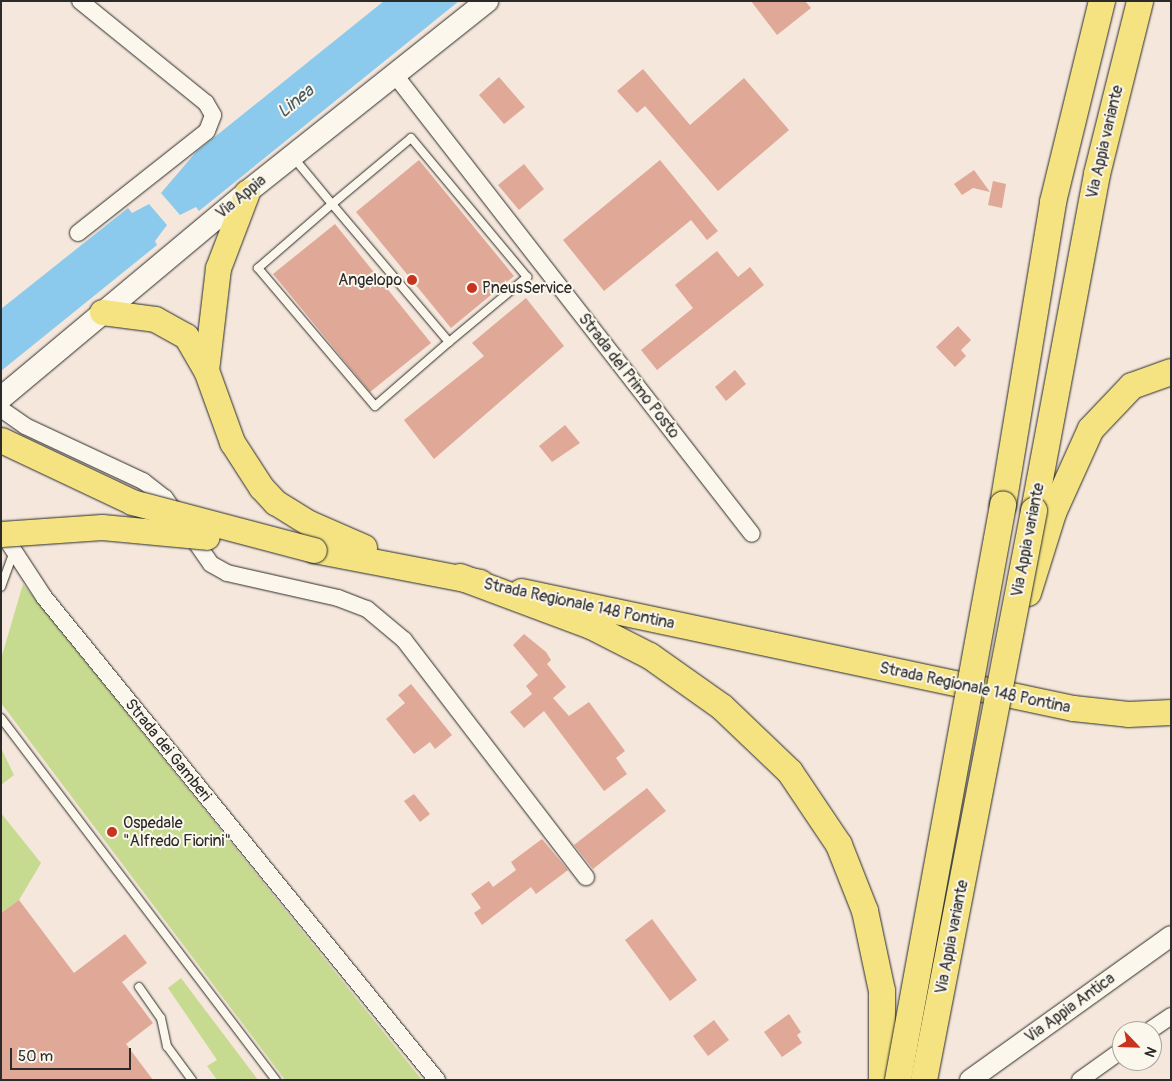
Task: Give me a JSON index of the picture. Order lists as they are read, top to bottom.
{
  "streets": {
    "highway": ["Via Appia variante"],
    "main road": ["Via Appia", "Strada Regionale 148 Pontina"],
    "street": ["Strada del Primo Posto", "Strada dei Gamberi", "Via Appia Antica"]
  },
  "crossings": [
    ["Via Appia", "Strada del Primo Posto"]
  ],
  "water": ["Linea"],
  "places": ["Angelopo", "PneusService", "Ospedale \"Alfredo Fiorini\""],
  "scale_bar": "50 m",
  "north": "bottom right"
}
